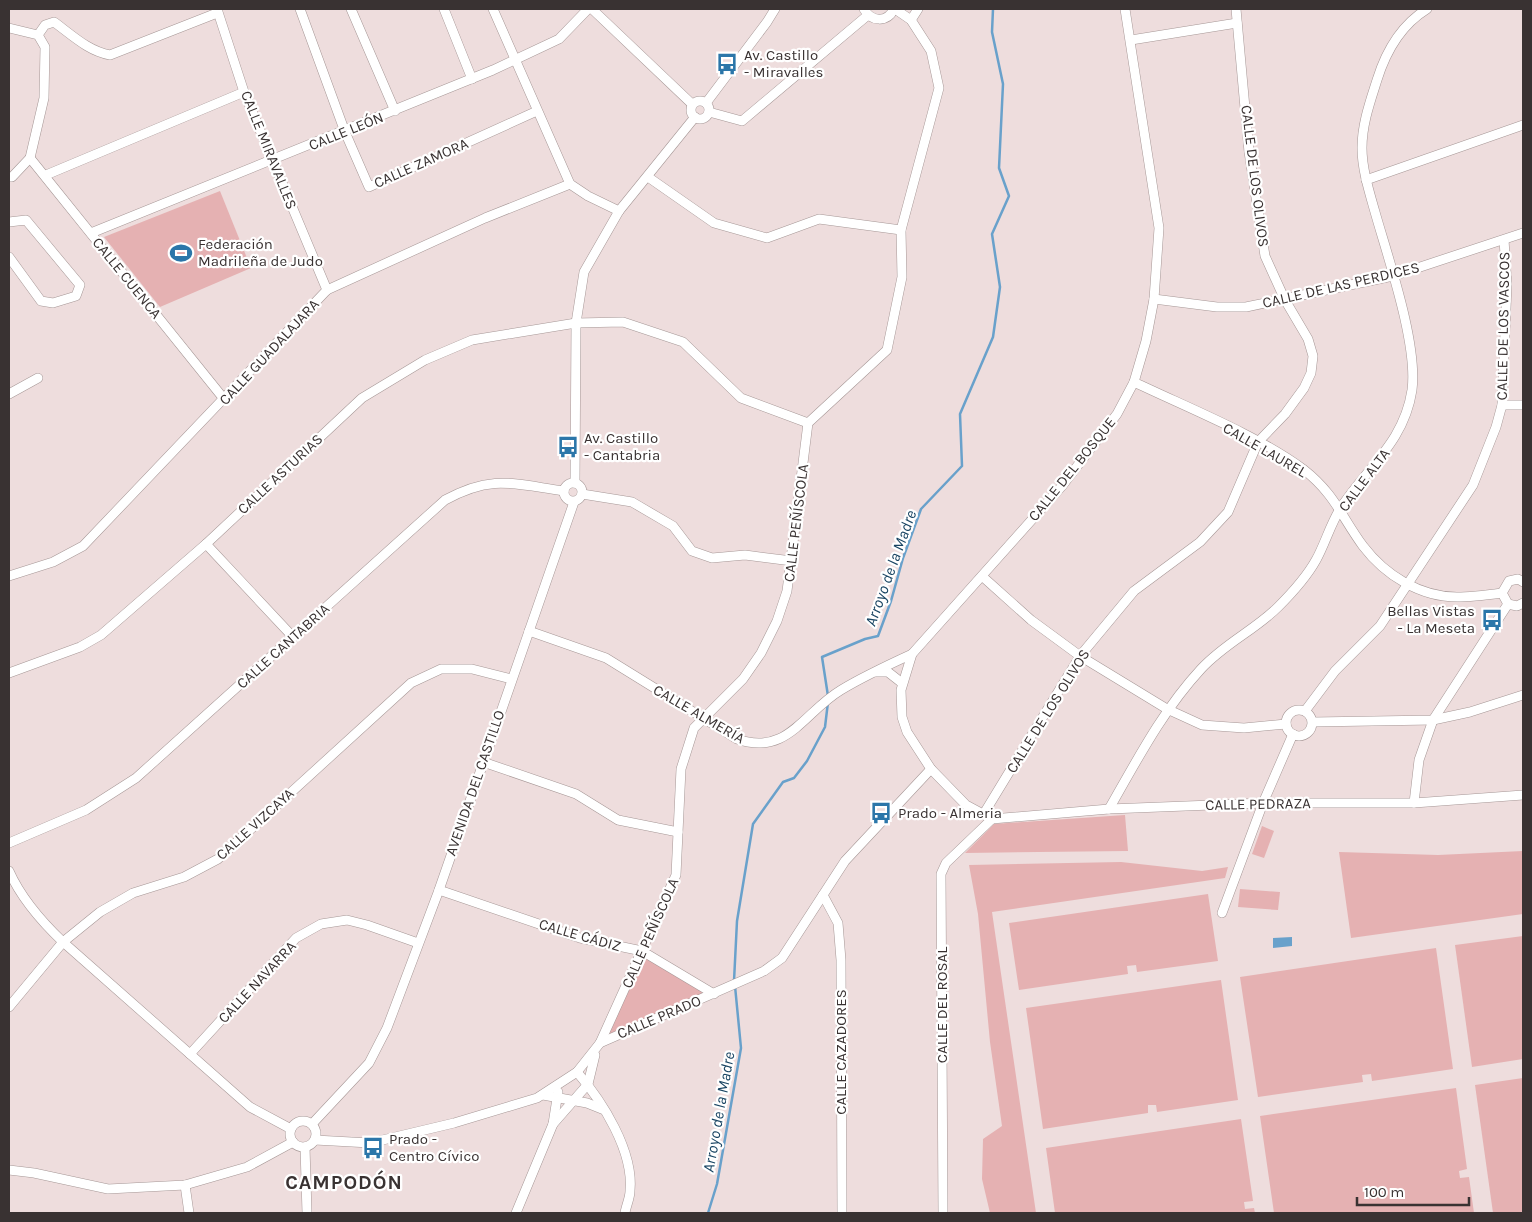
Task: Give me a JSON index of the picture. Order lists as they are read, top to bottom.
{
  "streets": {
    "street": [
      "CALLE LEÓN",
      "CALLE MIRAVALLES",
      "CALLE ZAMORA",
      "CALLE DE LOS OLIVOS",
      "CALLE CUENCA",
      "CALLE DE LAS PERDICES",
      "CALLE DE LOS VASCOS",
      "CALLE GUADALAJARA",
      "CALLE LAUREL",
      "CALLE DEL BOSQUE",
      "CALLE ASTURIAS",
      "CALLE ALTA",
      "CALLE PEÑÍSCOLA",
      "CALLE CANTABRIA",
      "CALLE ALMERÍA",
      "AVENIDA DEL CASTILLO",
      "CALLE PEDRAZA",
      "CALLE VIZCAYA",
      "CALLE CÁDIZ",
      "CALLE NAVARRA",
      "CALLE DEL ROSAL",
      "CALLE PRADO",
      "CALLE CAZADORES"
    ]
  },
  "crossings": [
    ["CALLE LEÓN", "CALLE MIRAVALLES"],
    ["CALLE LEÓN", "CALLE ZAMORA"],
    ["CALLE LEÓN", "CALLE CUENCA"],
    ["CALLE MIRAVALLES", "CALLE GUADALAJARA"],
    ["CALLE DE LOS OLIVOS", "CALLE DE LAS PERDICES"],
    ["CALLE DE LOS OLIVOS", "CALLE LAUREL"],
    ["CALLE DE LOS OLIVOS", "CALLE DEL BOSQUE"],
    ["CALLE CUENCA", "CALLE GUADALAJARA"],
    ["CALLE DE LAS PERDICES", "CALLE DE LOS VASCOS"],
    ["CALLE DE LAS PERDICES", "CALLE DEL BOSQUE"],
    ["CALLE DE LAS PERDICES", "CALLE ALTA"],
    ["CALLE DE LOS VASCOS", "CALLE LAUREL"],
    ["CALLE LAUREL", "CALLE DEL BOSQUE"],
    ["CALLE LAUREL", "CALLE ALTA"],
    ["CALLE DEL BOSQUE", "CALLE ALMERÍA"],
    ["CALLE DEL BOSQUE", "CALLE PEDRAZA"],
    ["CALLE DEL BOSQUE", "CALLE DEL ROSAL"],
    ["CALLE DEL BOSQUE", "CALLE PRADO"],
    ["CALLE ASTURIAS", "CALLE PEÑÍSCOLA"],
    ["CALLE ALTA", "CALLE PEDRAZA"],
    ["CALLE PEÑÍSCOLA", "CALLE ALMERÍA"],
    ["CALLE PEÑÍSCOLA", "CALLE CÁDIZ"],
    ["CALLE PEÑÍSCOLA", "CALLE PRADO"],
    ["CALLE CANTABRIA", "AVENIDA DEL CASTILLO"],
    ["CALLE ALMERÍA", "AVENIDA DEL CASTILLO"],
    ["AVENIDA DEL CASTILLO", "CALLE VIZCAYA"],
    ["AVENIDA DEL CASTILLO", "CALLE CÁDIZ"],
    ["AVENIDA DEL CASTILLO", "CALLE NAVARRA"],
    ["AVENIDA DEL CASTILLO", "CALLE PRADO"],
    ["CALLE PEDRAZA", "CALLE DEL ROSAL"],
    ["CALLE CÁDIZ", "CALLE PRADO"],
    ["CALLE PRADO", "CALLE CAZADORES"]
  ],
  "districts": ["CAMPODÓN"],
  "water": ["Arroyo de la Madre"],
  "places": {
    "bus stop": [
      "Av. Castillo - Miravalles",
      "Av. Castillo - Cantabria",
      "Bellas Vistas - La Meseta",
      "Prado - Almeria",
      "Prado - Centro Cívico"
    ],
    "sports": ["Federación Madrileña de Judo"]
  },
  "scale_bar": "100 m"
}
